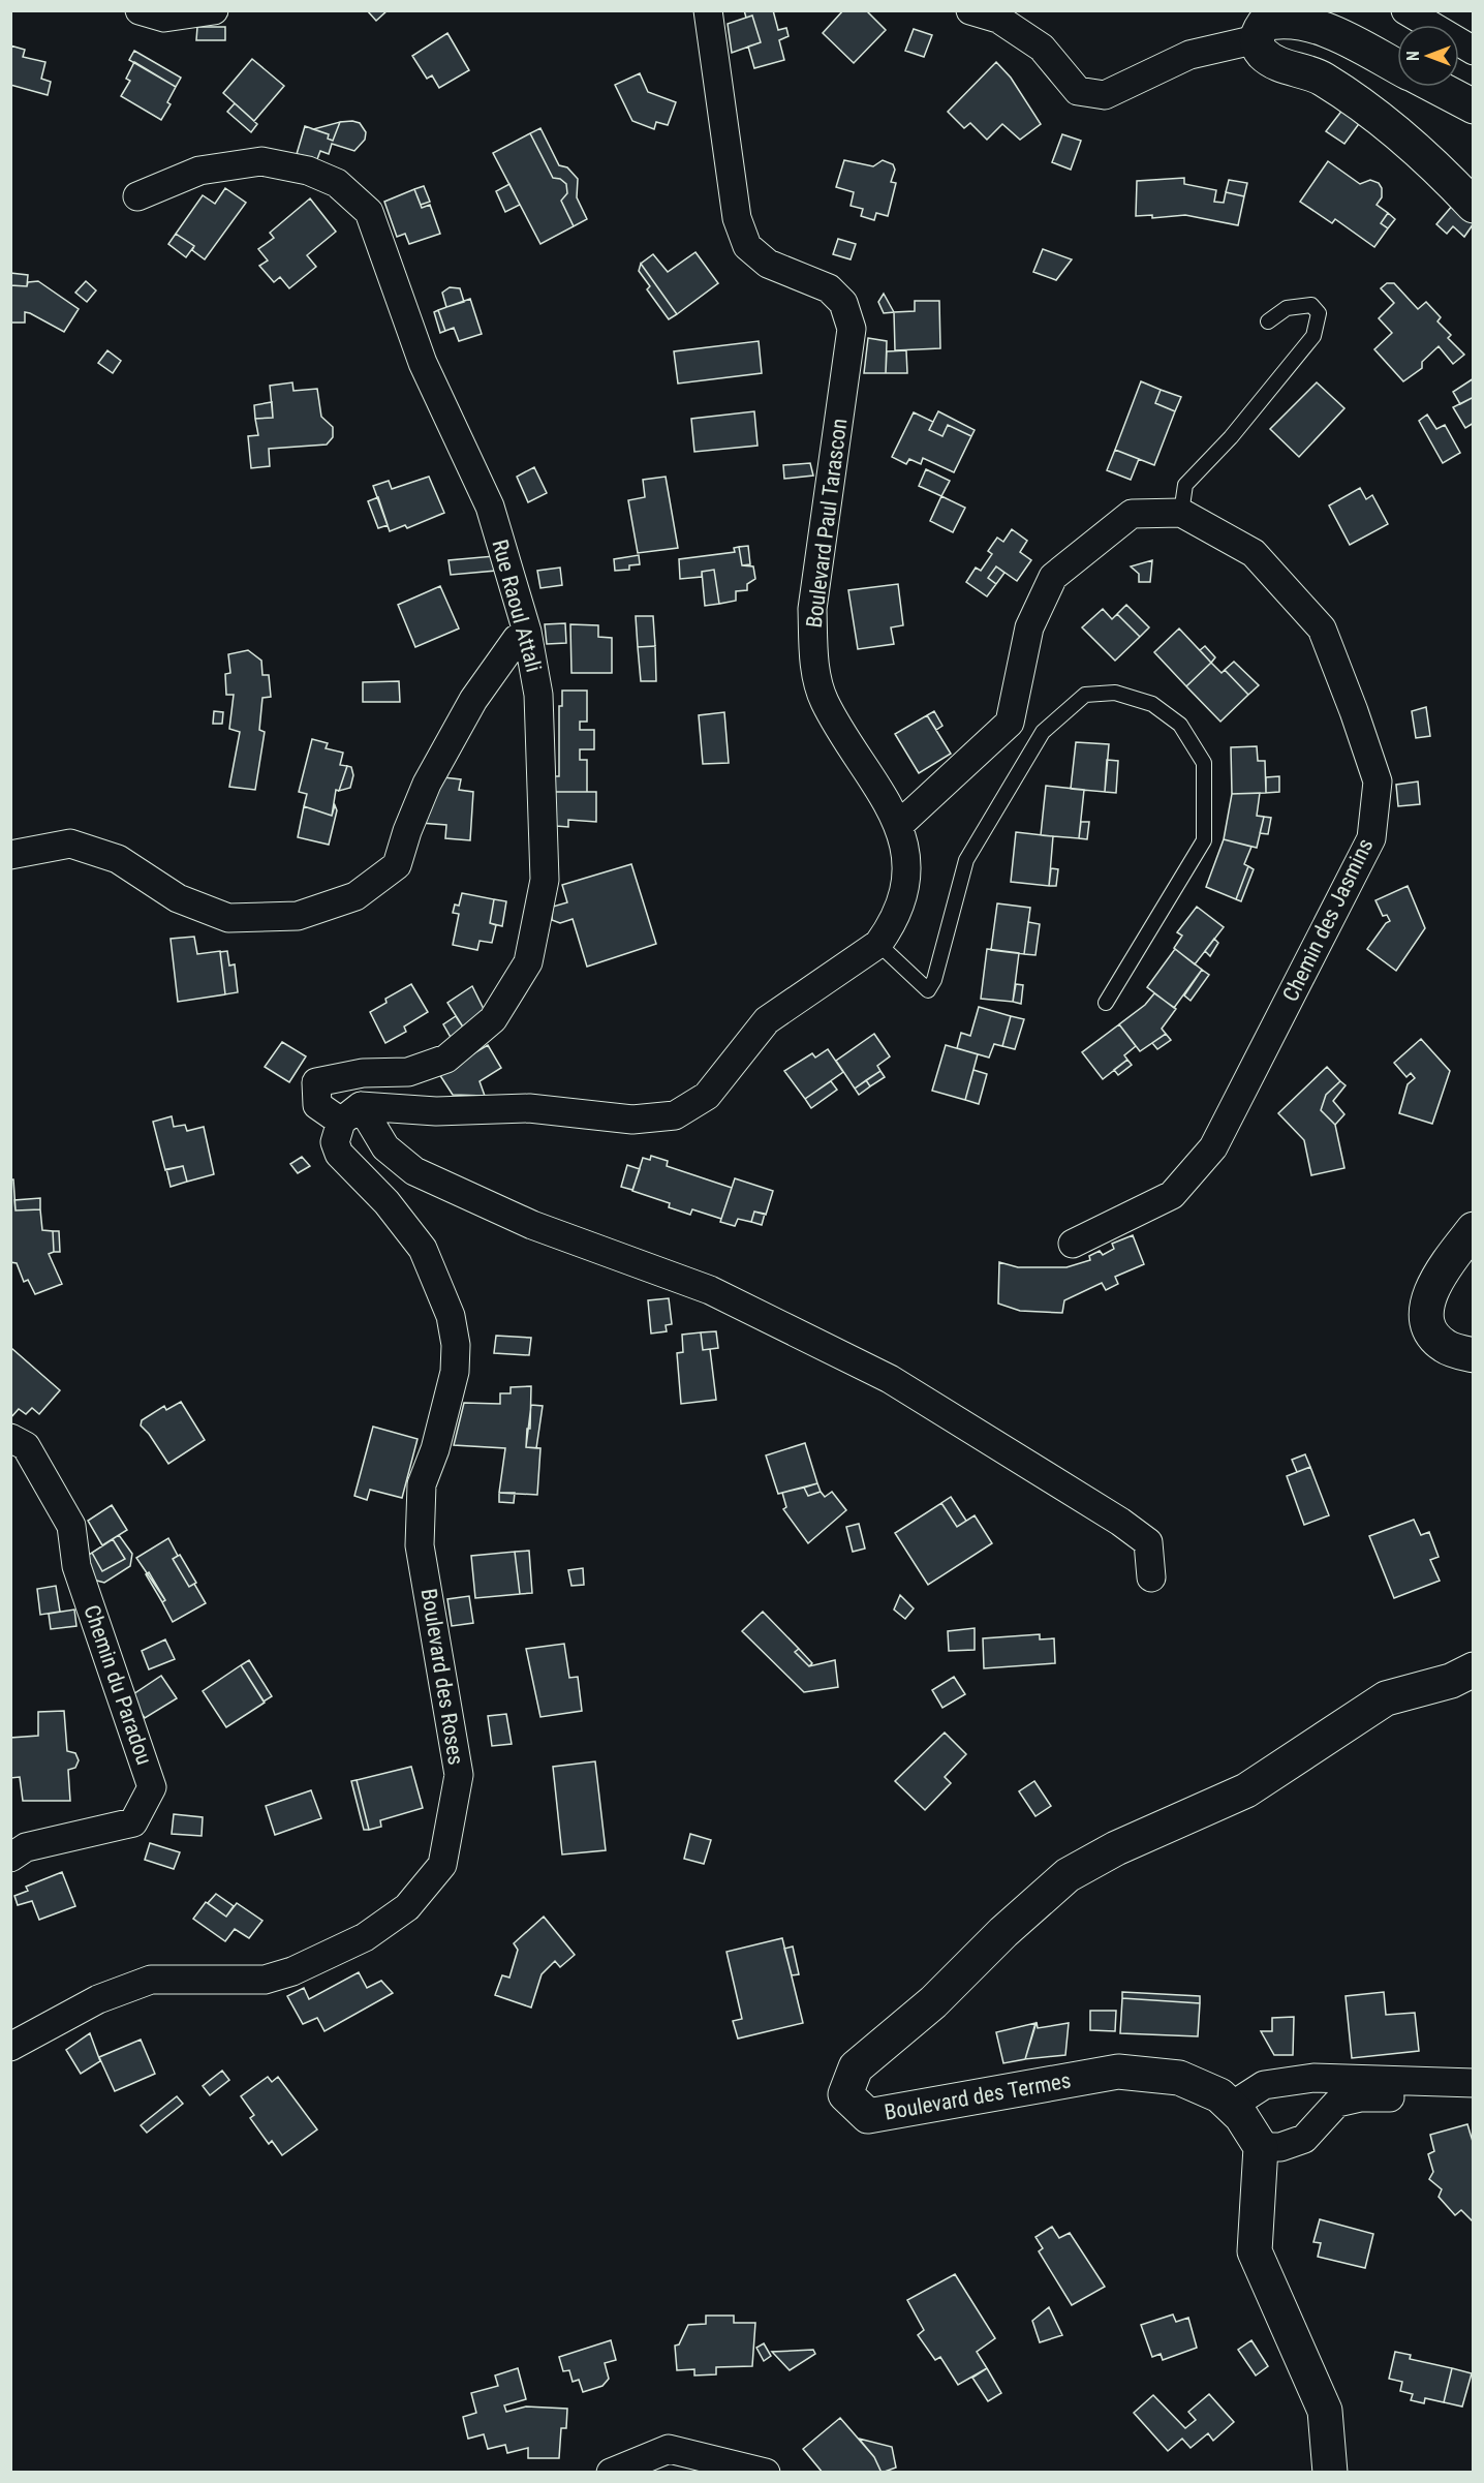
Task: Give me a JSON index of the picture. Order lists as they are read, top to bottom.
{
  "streets": {
    "street": [
      "Boulevard Paul Tarascon",
      "Rue Raoul Attali",
      "Chemin des Jasmins",
      "Boulevard des Roses",
      "Chemin du Paradou",
      "Boulevard des Termes"
    ]
  },
  "crossings": [
    ["Boulevard Paul Tarascon", "Rue Raoul Attali"],
    ["Boulevard Paul Tarascon", "Boulevard des Roses"],
    ["Rue Raoul Attali", "Boulevard des Roses"]
  ],
  "north": "left"
}
